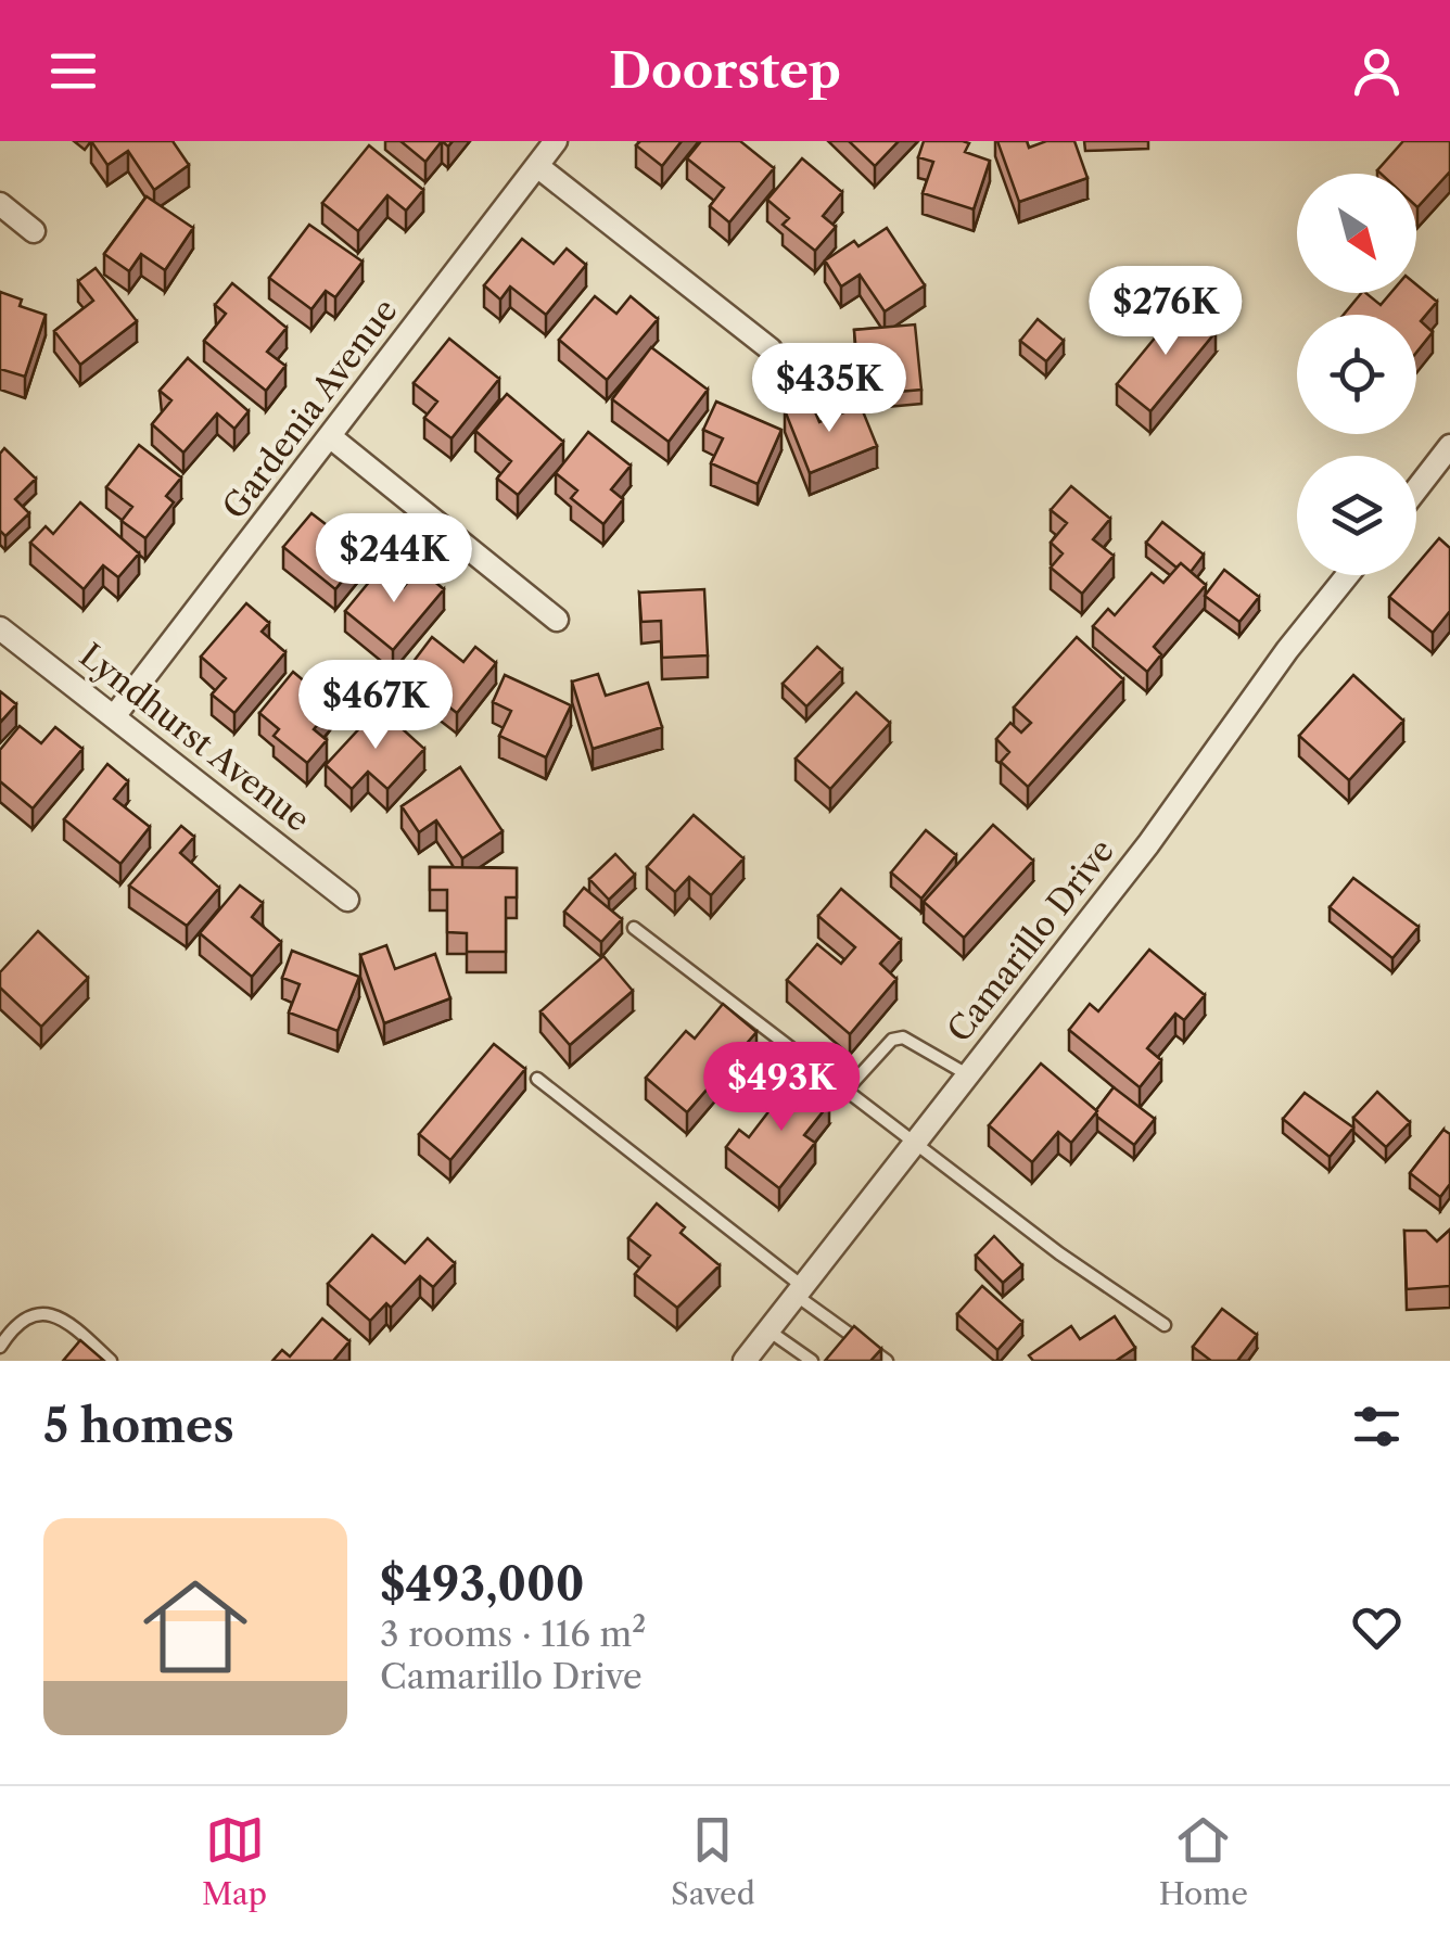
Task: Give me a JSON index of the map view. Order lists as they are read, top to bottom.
{
  "streets": {
    "street": ["Gardenia Avenue", "Lyndhurst Avenue", "Camarillo Drive"]
  },
  "crossings": [
    ["Gardenia Avenue", "Lyndhurst Avenue"]
  ],
  "north": "bottom right",
  "page": {
    "header": "Doorstep",
    "price": [
      "$276K",
      "$435K",
      "$244K",
      "$467K",
      "$493K"
    ],
    "heading": "5 homes",
    "list": [
      {
        "name": "$493,000",
        "note": "3 rooms · 116 m² · Camarillo Drive"
      }
    ],
    "tabs": ["Map", "Saved", "Home"]
  }
}
